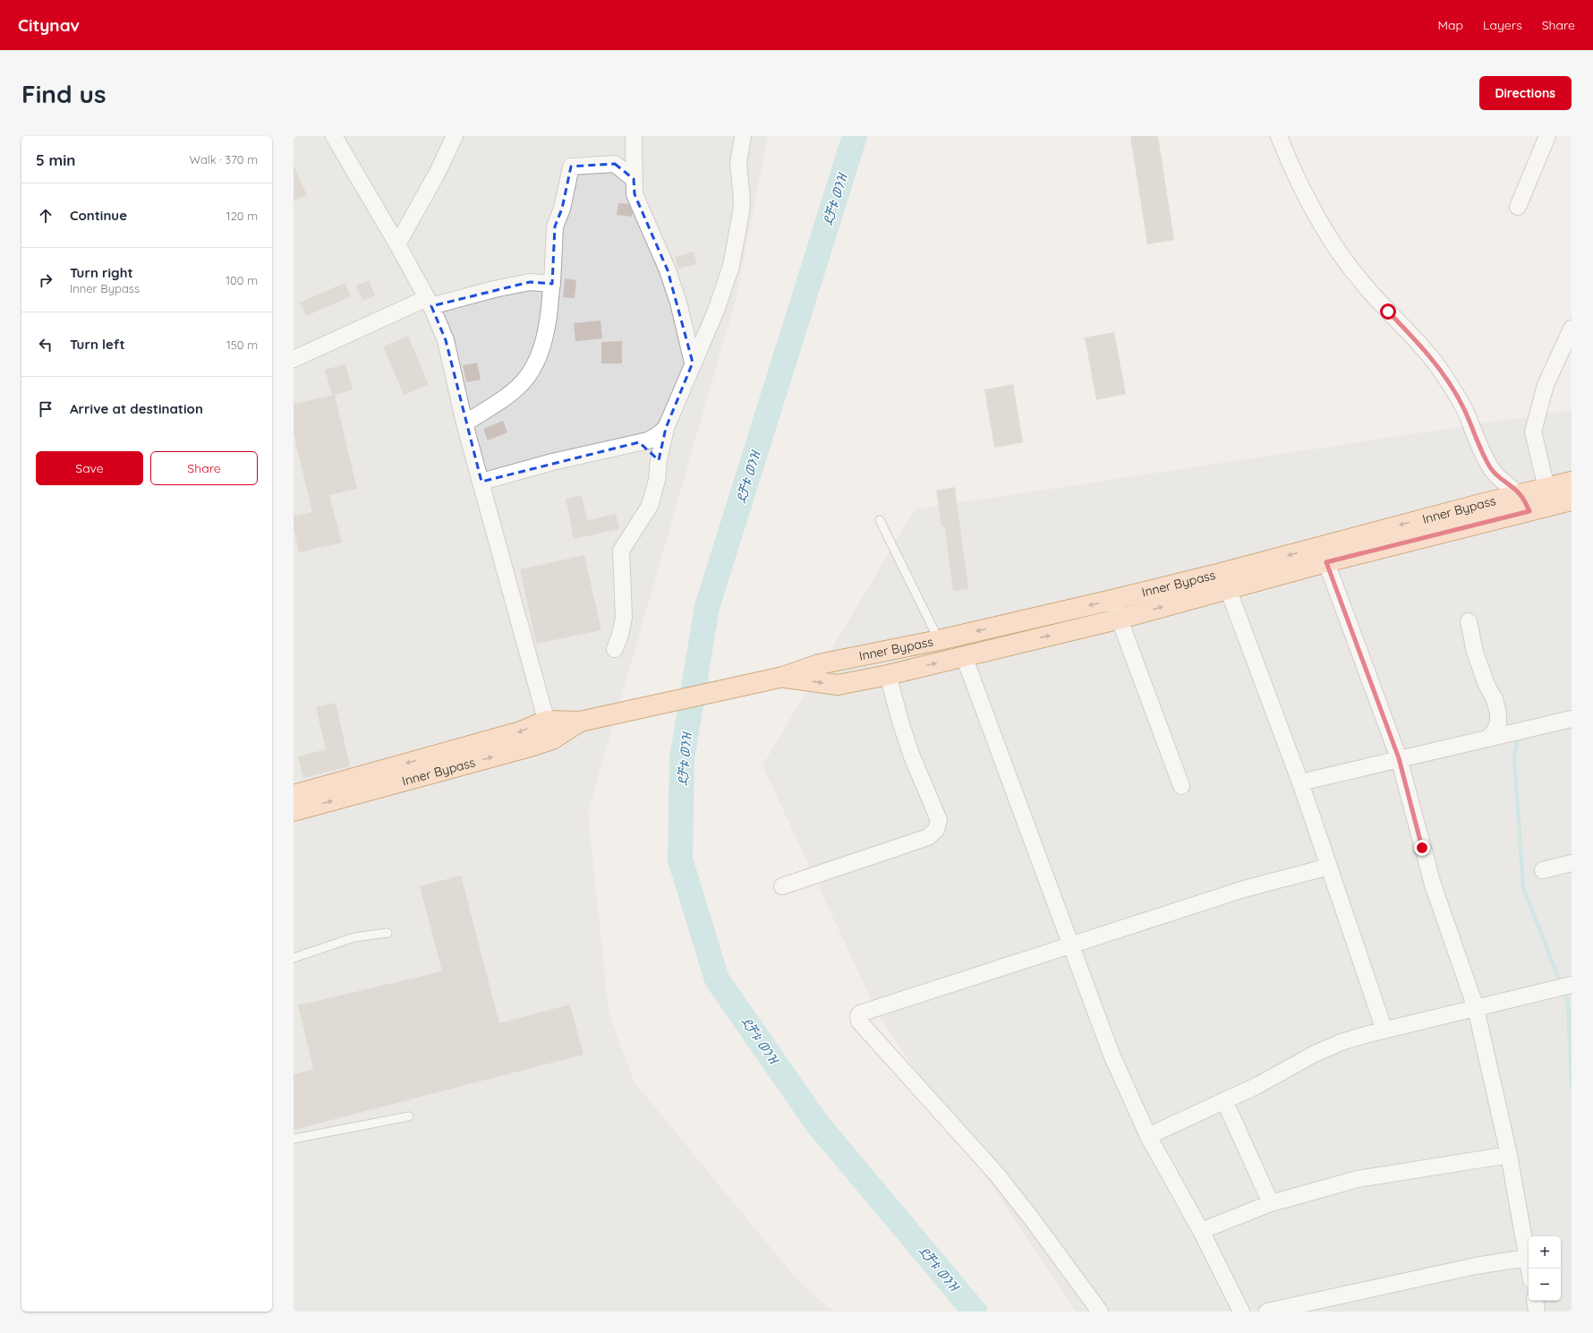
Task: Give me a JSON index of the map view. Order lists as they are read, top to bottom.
{
  "streets": {
    "main road": ["Inner Bypass"]
  },
  "water": ["ደቻቱ ወንዝ"],
  "page": {
    "header": "Citynav",
    "nav": ["Map", "Layers", "Share"],
    "buttons": [
      "Directions",
      ["Save", "Share"]
    ],
    "title": "Find us",
    "heading": ["5 min", "Walk · 370 m"],
    "list": [
      ["Continue", "120 m"],
      ["Turn right", "Inner Bypass", "100 m"],
      ["Turn left", "150 m"],
      "Arrive at destination"
    ],
    "map_buttons": ["+", "−"]
  }
}
